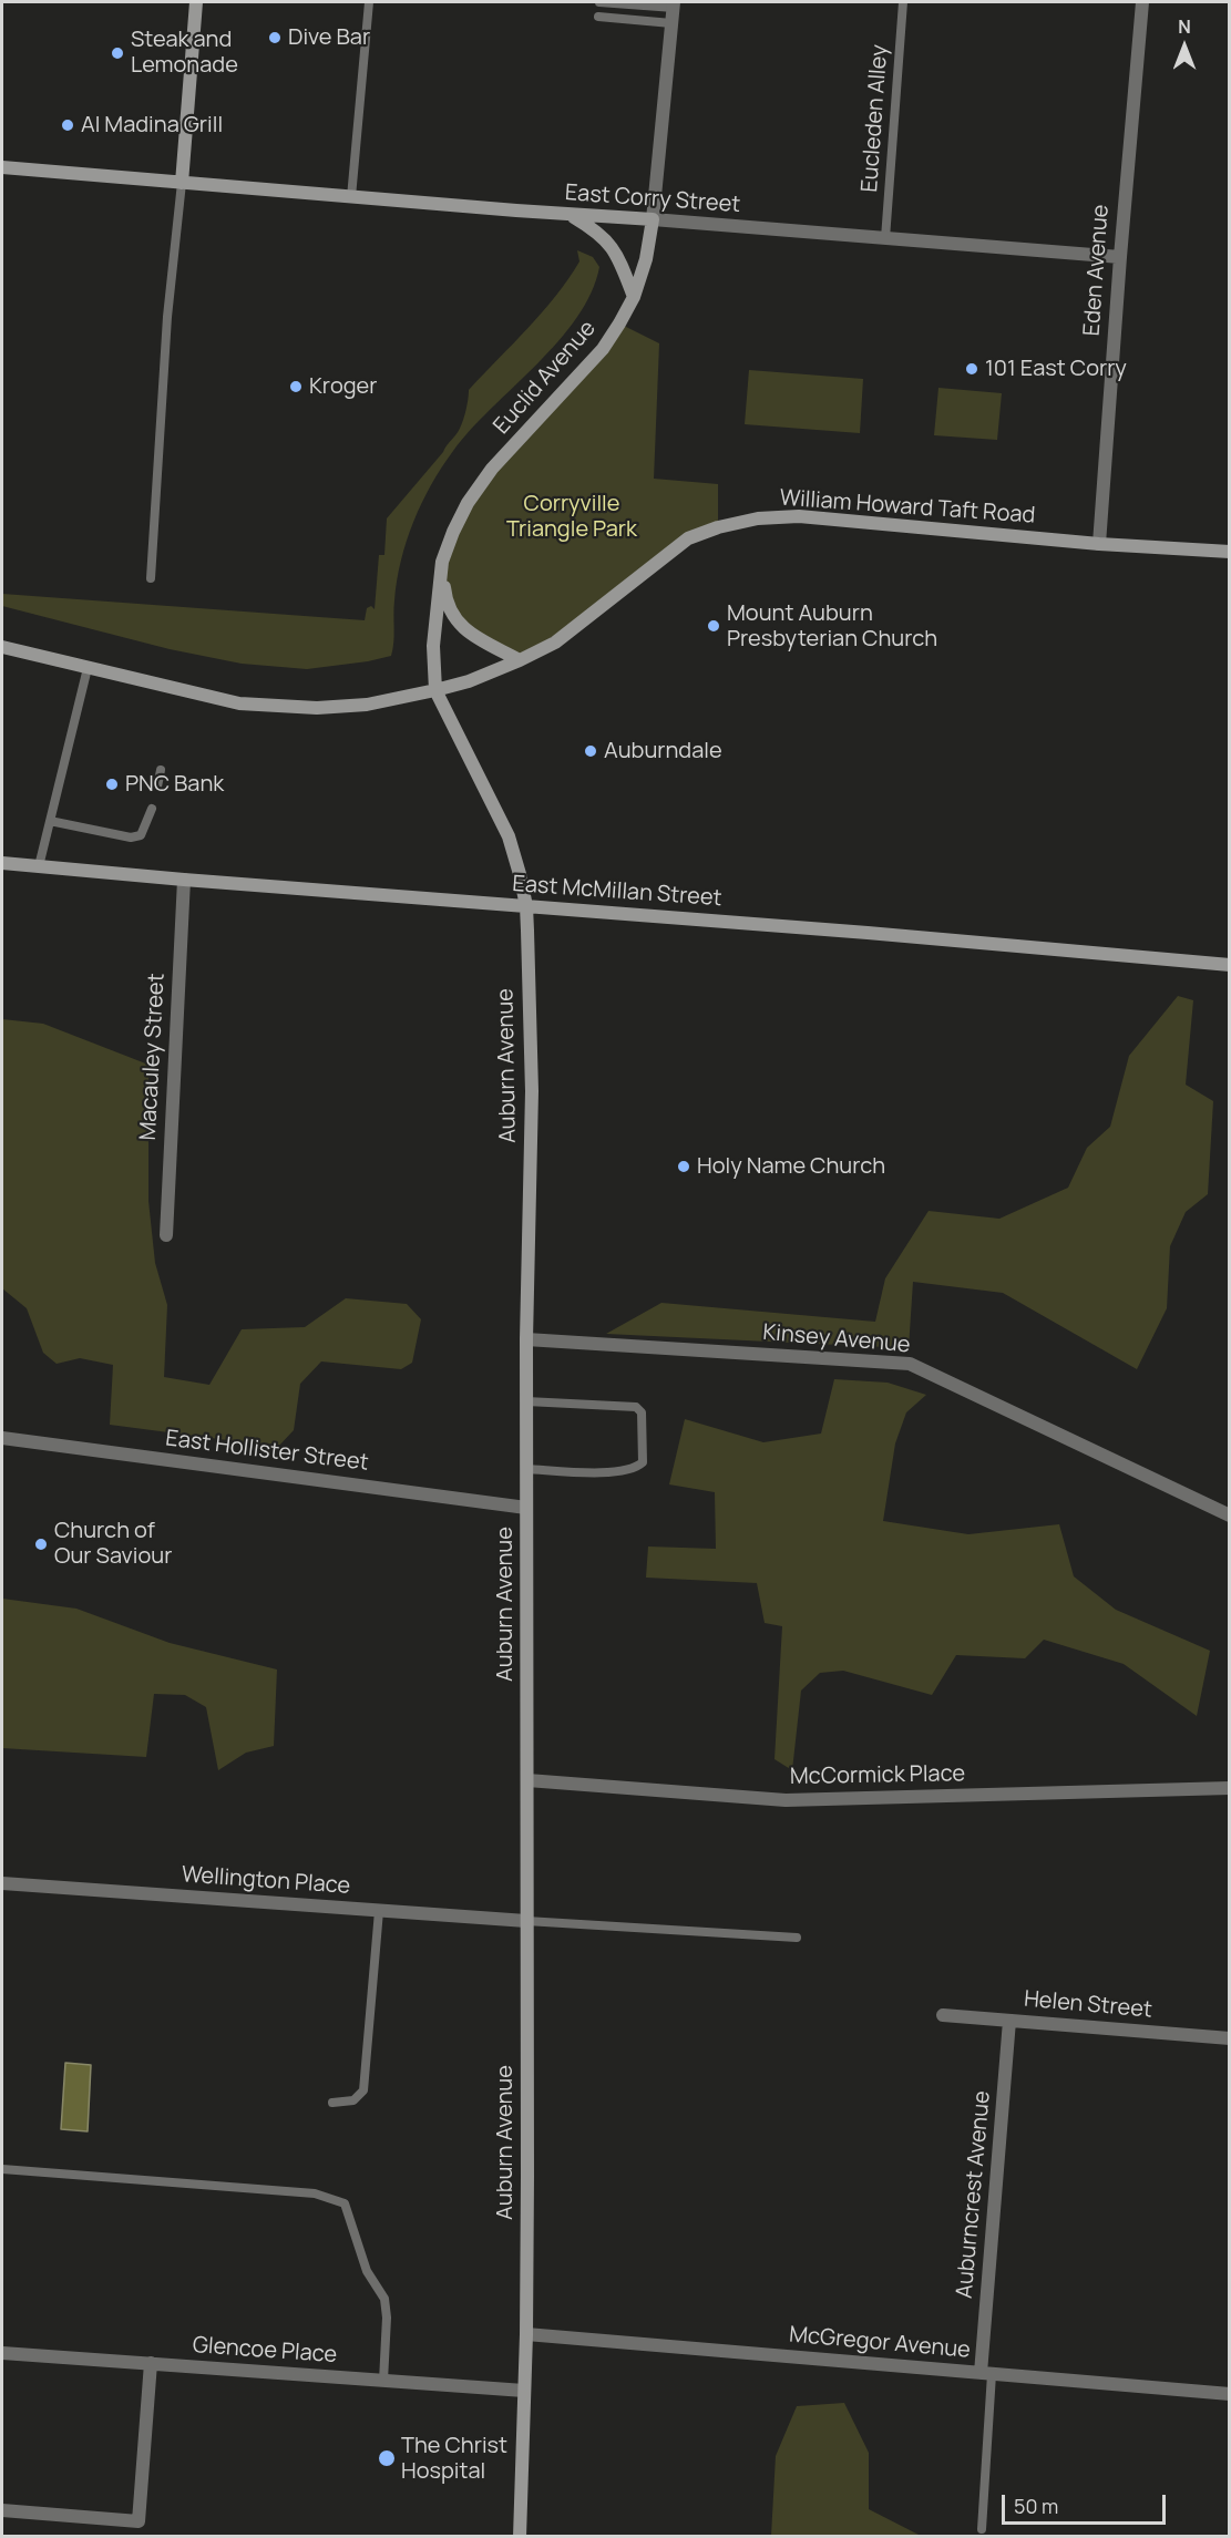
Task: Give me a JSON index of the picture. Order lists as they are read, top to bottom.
{
  "streets": {
    "main road": [
      "East Corry Street",
      "Euclid Avenue",
      "William Howard Taft Road",
      "East McMillan Street",
      "Auburn Avenue"
    ],
    "street": [
      "Eden Avenue",
      "Macauley Street",
      "Kinsey Avenue",
      "East Hollister Street",
      "McCormick Place",
      "Wellington Place",
      "Helen Street",
      "Auburncrest Avenue",
      "McGregor Avenue",
      "Glencoe Place"
    ],
    "lane": ["Eucleden Alley"]
  },
  "crossings": [
    ["Eucleden Alley", "East Corry Street"],
    ["East Corry Street", "Eden Avenue"],
    ["East Corry Street", "Euclid Avenue"],
    ["Eden Avenue", "William Howard Taft Road"],
    ["Euclid Avenue", "William Howard Taft Road"],
    ["Euclid Avenue", "Auburn Avenue"],
    ["William Howard Taft Road", "Auburn Avenue"],
    ["East McMillan Street", "Macauley Street"],
    ["East McMillan Street", "Auburn Avenue"],
    ["Auburn Avenue", "Kinsey Avenue"],
    ["Auburn Avenue", "East Hollister Street"],
    ["Auburn Avenue", "McCormick Place"],
    ["Auburn Avenue", "Wellington Place"],
    ["Auburn Avenue", "McGregor Avenue"],
    ["Auburn Avenue", "Glencoe Place"],
    ["Helen Street", "Auburncrest Avenue"],
    ["Auburncrest Avenue", "McGregor Avenue"]
  ],
  "parks": ["Corryville Triangle Park"],
  "places": [
    "Dive Bar",
    "Steak and Lemonade",
    "Al Madina Grill",
    "101 East Corry",
    "Kroger",
    "Mount Auburn Presbyterian Church",
    "Auburndale",
    "PNC Bank",
    "Holy Name Church",
    "Church of Our Saviour",
    "The Christ Hospital"
  ],
  "scale_bar": "50 m",
  "north": "top"
}
